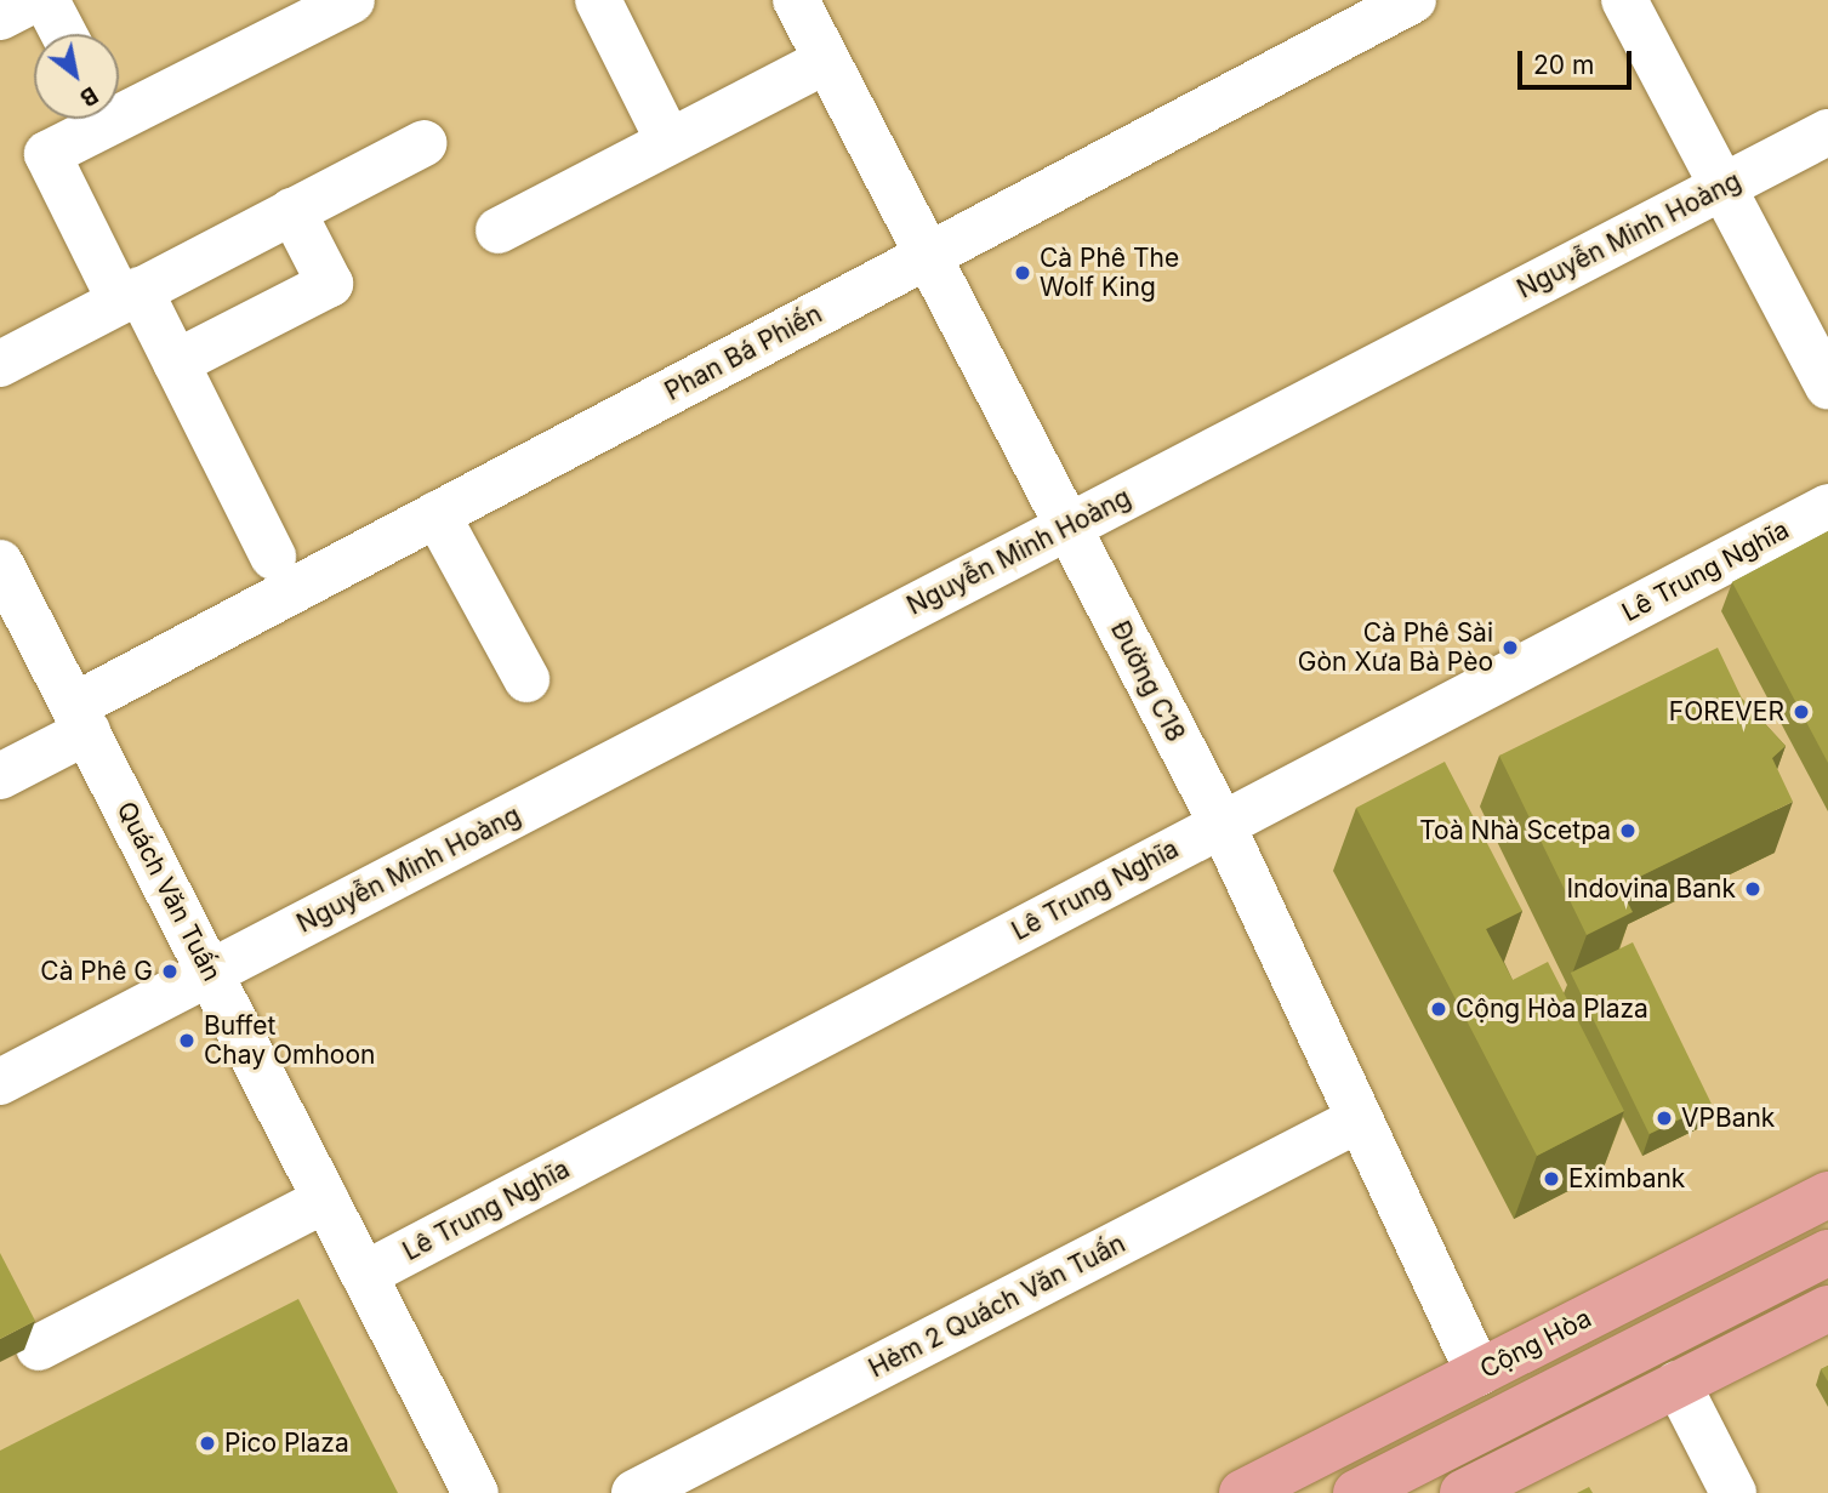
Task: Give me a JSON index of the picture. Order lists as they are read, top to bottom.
{
  "streets": {
    "main road": ["Cộng Hòa"],
    "street": [
      "Nguyễn Minh Hoàng",
      "Phan Bá Phiến",
      "Lê Trung Nghĩa",
      "Đường C18",
      "Quách Văn Tuấn",
      "Hẻm 2 Quách Văn Tuấn"
    ]
  },
  "crossings": [
    ["Nguyễn Minh Hoàng", "Đường C18"],
    ["Nguyễn Minh Hoàng", "Quách Văn Tuấn"],
    ["Phan Bá Phiến", "Đường C18"],
    ["Phan Bá Phiến", "Quách Văn Tuấn"],
    ["Lê Trung Nghĩa", "Đường C18"],
    ["Lê Trung Nghĩa", "Quách Văn Tuấn"],
    ["Đường C18", "Hẻm 2 Quách Văn Tuấn"],
    ["Đường C18", "Cộng Hòa"]
  ],
  "places": [
    "Cà Phê The Wolf King",
    "Cà Phê Sài Gòn Xưa Bà Pèo",
    "FOREVER",
    "Toà Nhà Scetpa",
    "Indovina Bank",
    "Cà Phê G",
    "Cộng Hòa Plaza",
    "Buffet Chay Omhoon",
    "VPBank",
    "Eximbank",
    "Pico Plaza"
  ],
  "scale_bar": "20 m",
  "north": "bottom right"
}
